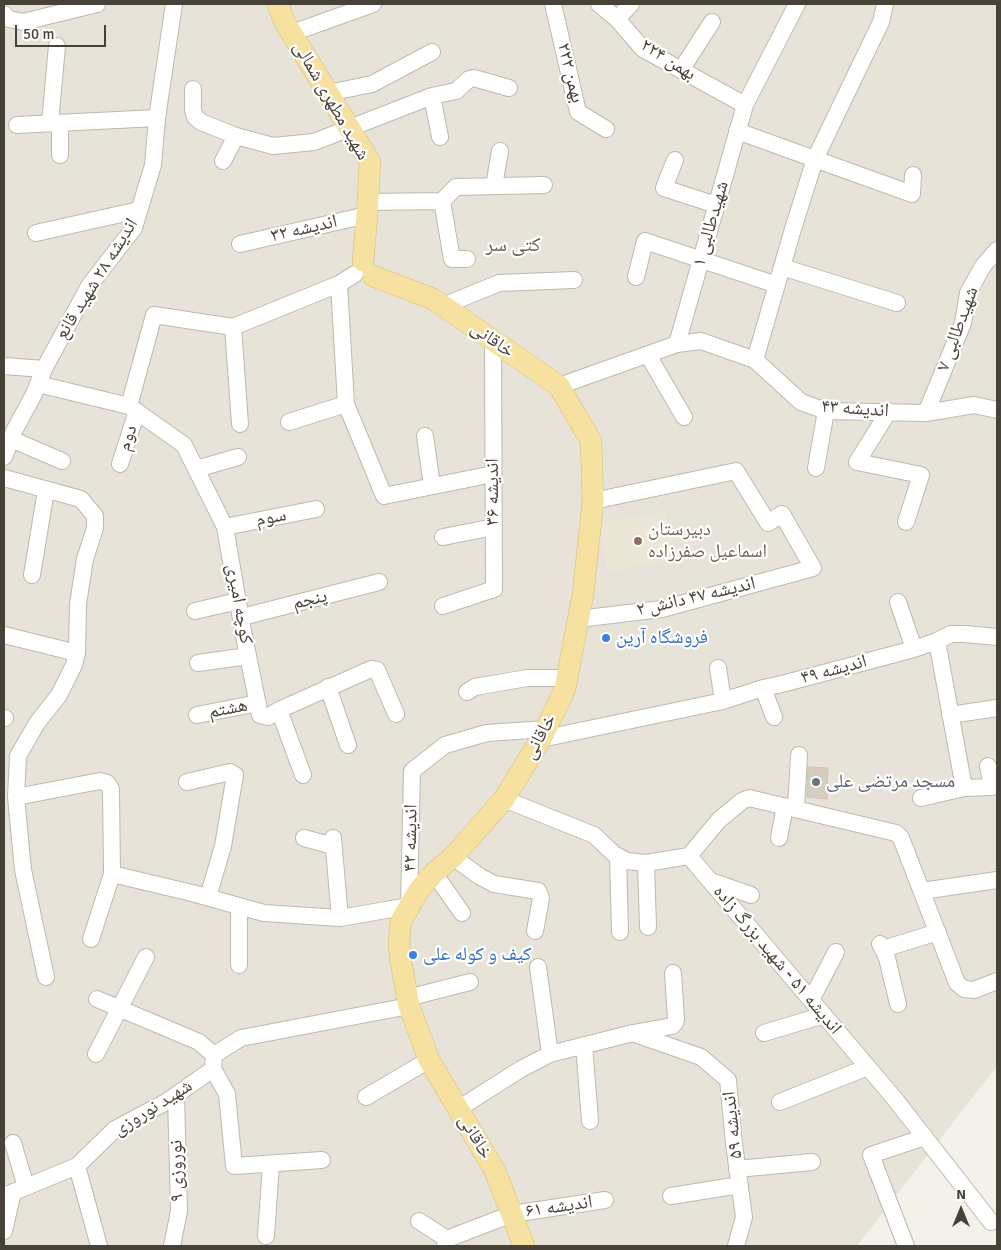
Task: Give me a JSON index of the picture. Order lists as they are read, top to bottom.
{
  "streets": {
    "main road": ["شهید مطهری شمالی", "خاقانی"],
    "street": [
      "۲۲بهمن ۴",
      "۲۲بهمن ۲",
      "شهیدطالبی ۱",
      "اندیشه ۳۲",
      "اندیشه ۲۸ شهید قانع",
      "شهیدطالبی ۷",
      "اندیشه ۴۳",
      "دوم",
      "اندیشه ۳۶",
      "سوم",
      "اندیشه ۴۷ دانش ۲",
      "پنجم",
      "کوچه امیری",
      "اندیشه ۴۹",
      "هشتم",
      "اندیشه ۴۲",
      "اندیشه ۵۱ - شهید بزرگ زاده",
      "شهید نوروزی",
      "اندیشه ۵۹",
      "نوروزی ۹",
      "اندیشه ۶۱"
    ]
  },
  "crossings": [
    ["۲۲بهمن ۴", "شهیدطالبی ۱"],
    ["شهید مطهری شمالی", "اندیشه ۳۲"],
    ["شهید مطهری شمالی", "خاقانی"],
    ["شهیدطالبی ۱", "اندیشه ۴۳"],
    ["شهیدطالبی ۷", "اندیشه ۴۳"],
    ["خاقانی", "اندیشه ۴۳"],
    ["خاقانی", "اندیشه ۳۶"],
    ["خاقانی", "اندیشه ۴۷ دانش ۲"],
    ["خاقانی", "اندیشه ۴۹"],
    ["خاقانی", "اندیشه ۴۲"],
    ["خاقانی", "شهید نوروزی"],
    ["خاقانی", "اندیشه ۶۱"],
    ["دوم", "کوچه امیری"],
    ["سوم", "کوچه امیری"],
    ["پنجم", "کوچه امیری"],
    ["کوچه امیری", "هشتم"],
    ["اندیشه ۴۹", "اندیشه ۴۲"],
    ["شهید نوروزی", "نوروزی ۹"]
  ],
  "districts": ["کتی سر"],
  "places": [
    "دبیرستان اسماعیل صفرزاده",
    "فروشگاه آرین",
    "مسجد مرتضی علی",
    "کیف و کوله علی"
  ],
  "scale_bar": "50 m",
  "north": "top"
}
